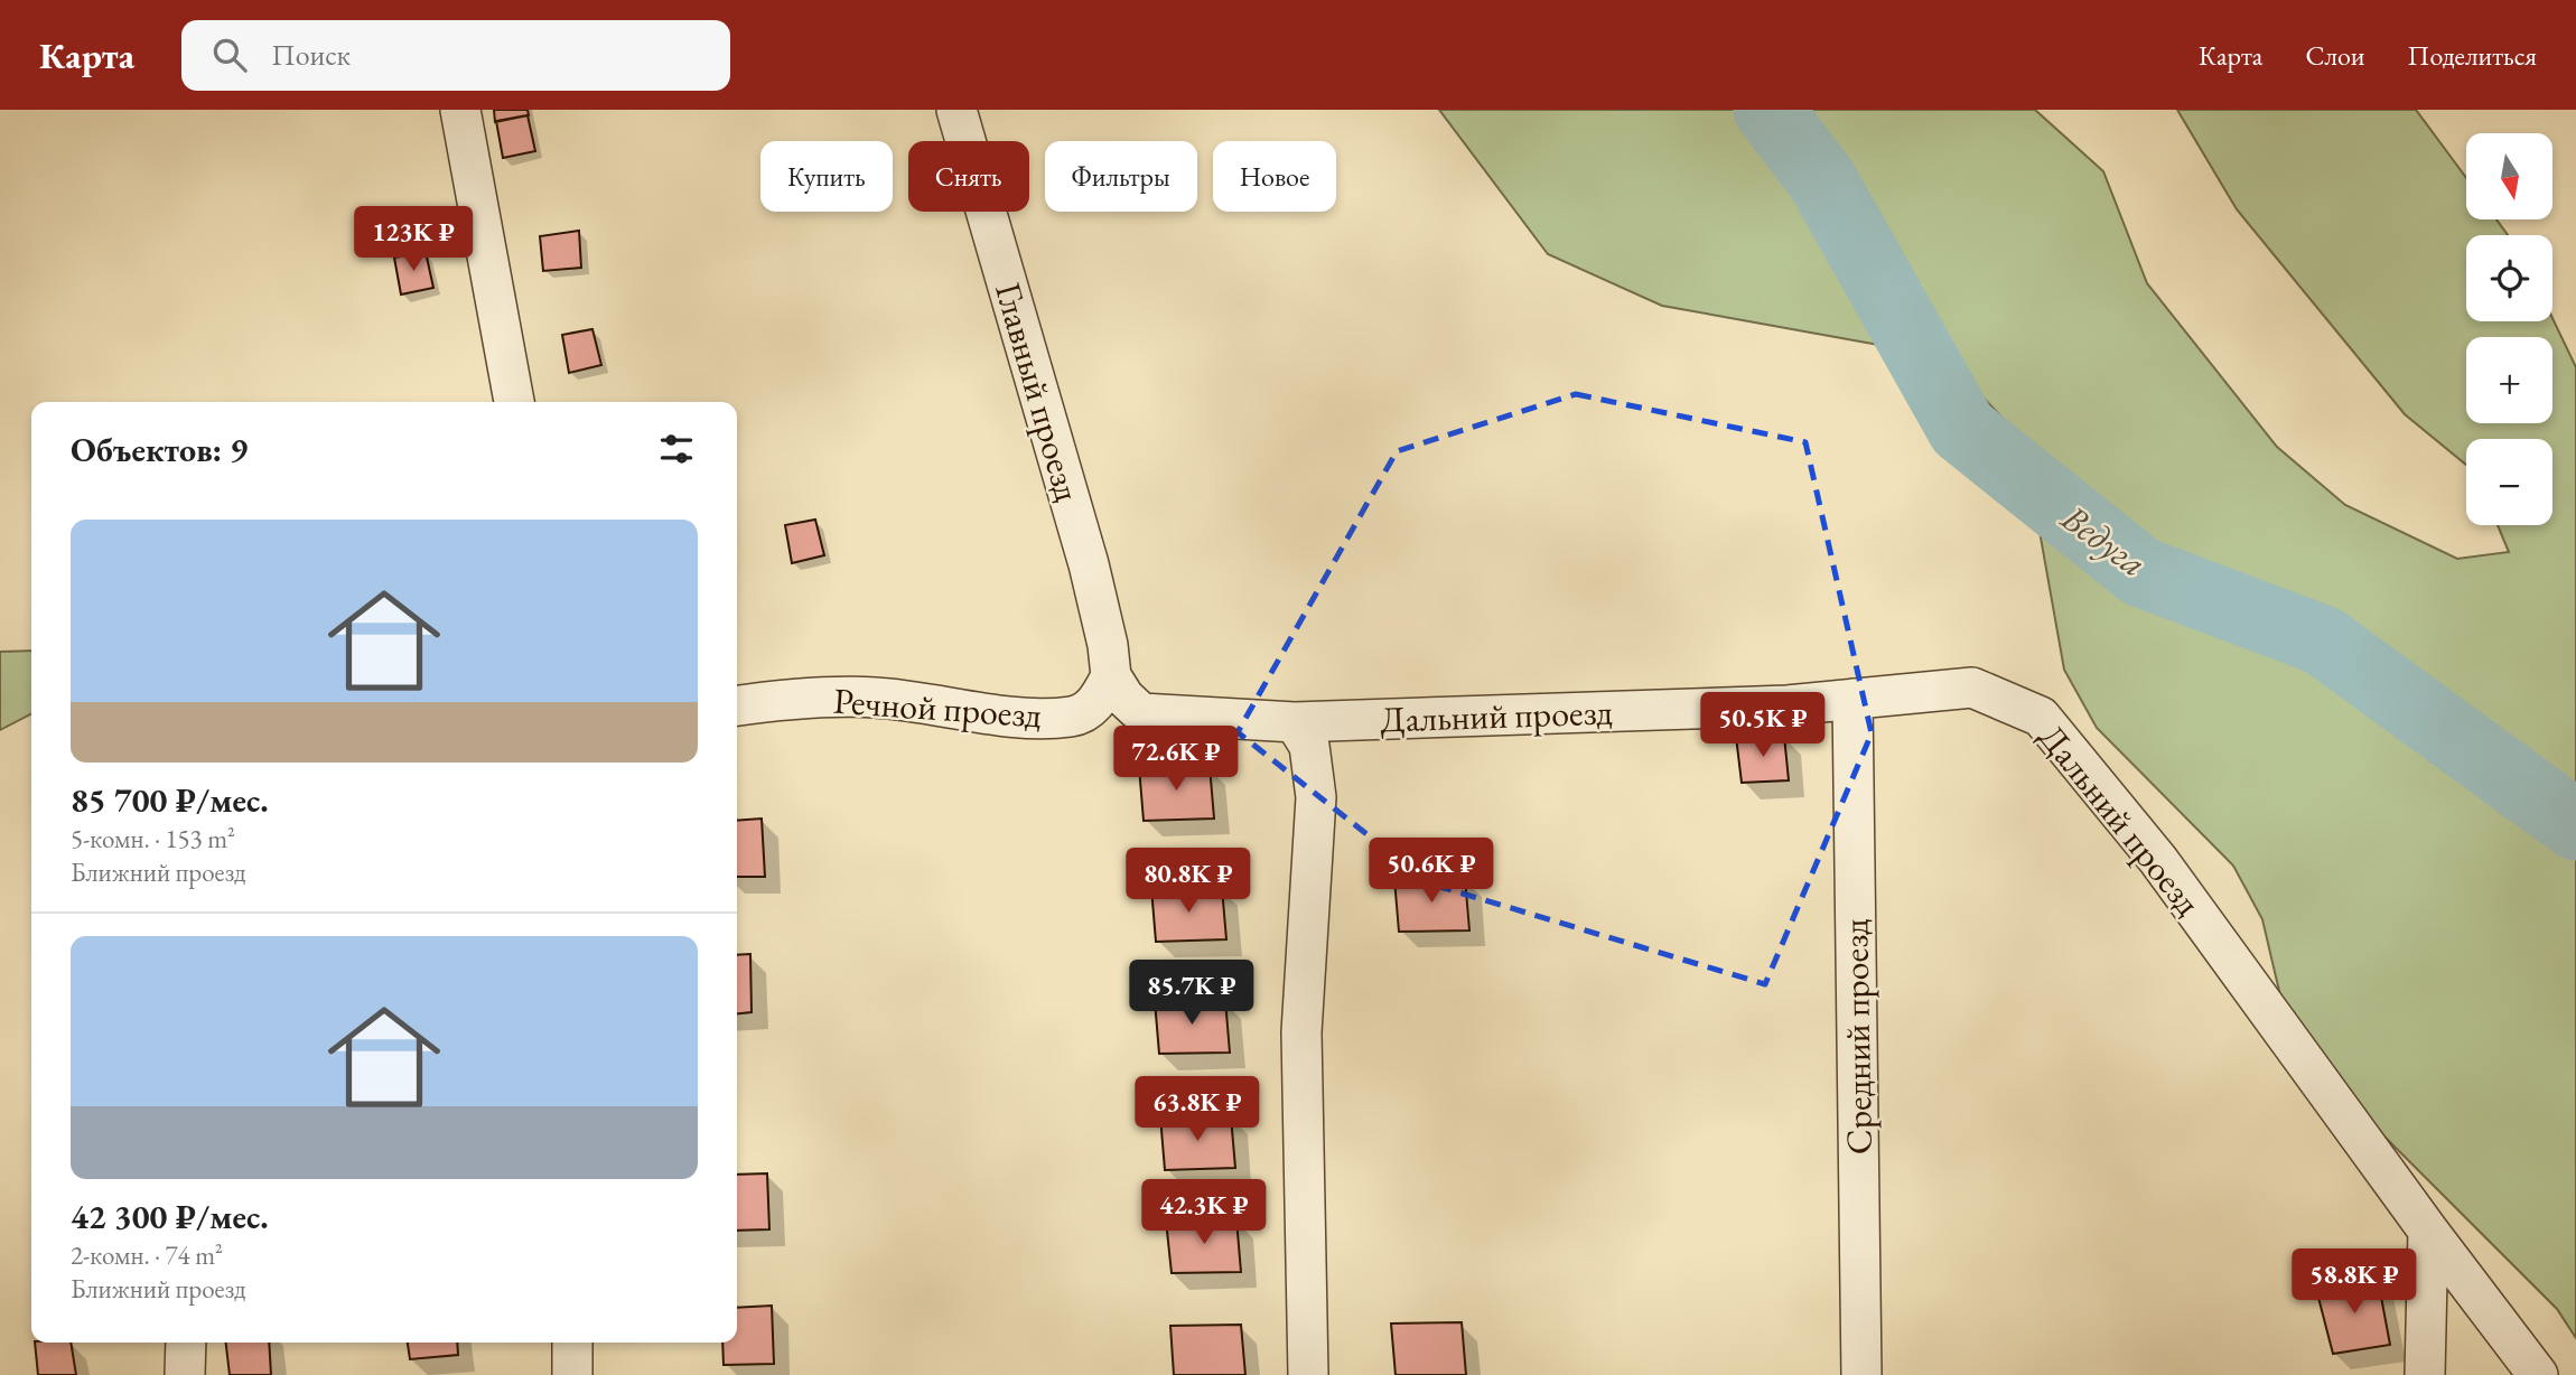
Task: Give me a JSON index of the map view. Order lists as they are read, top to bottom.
{
  "streets": {
    "street": [
      "Главный проезд",
      "Речной проезд",
      "Дальний проезд",
      "Средний проезд"
    ]
  },
  "crossings": [
    ["Главный проезд", "Речной проезд"],
    ["Дальний проезд", "Средний проезд"]
  ],
  "water": ["Ведуга"],
  "north": "bottom",
  "page": {
    "header": "Карта",
    "search": "Поиск",
    "nav": ["Карта", "Слои", "Поделиться"],
    "map_buttons": ["+", "−"],
    "chip": [
      "Купить",
      "Снять",
      "Фильтры",
      "Новое"
    ],
    "price": [
      "123K ₽",
      "50.5K ₽",
      "72.6K ₽",
      "50.6K ₽",
      "80.8K ₽",
      "85.7K ₽",
      "63.8K ₽",
      "42.3K ₽",
      "58.8K ₽"
    ],
    "heading": "Объектов: 9",
    "list": [
      {
        "name": "85 700 ₽/мес.",
        "note": "5-комн. · 153 m² · Ближний проезд"
      },
      {
        "name": "42 300 ₽/мес.",
        "note": "2-комн. · 74 m² · Ближний проезд"
      }
    ]
  }
}
